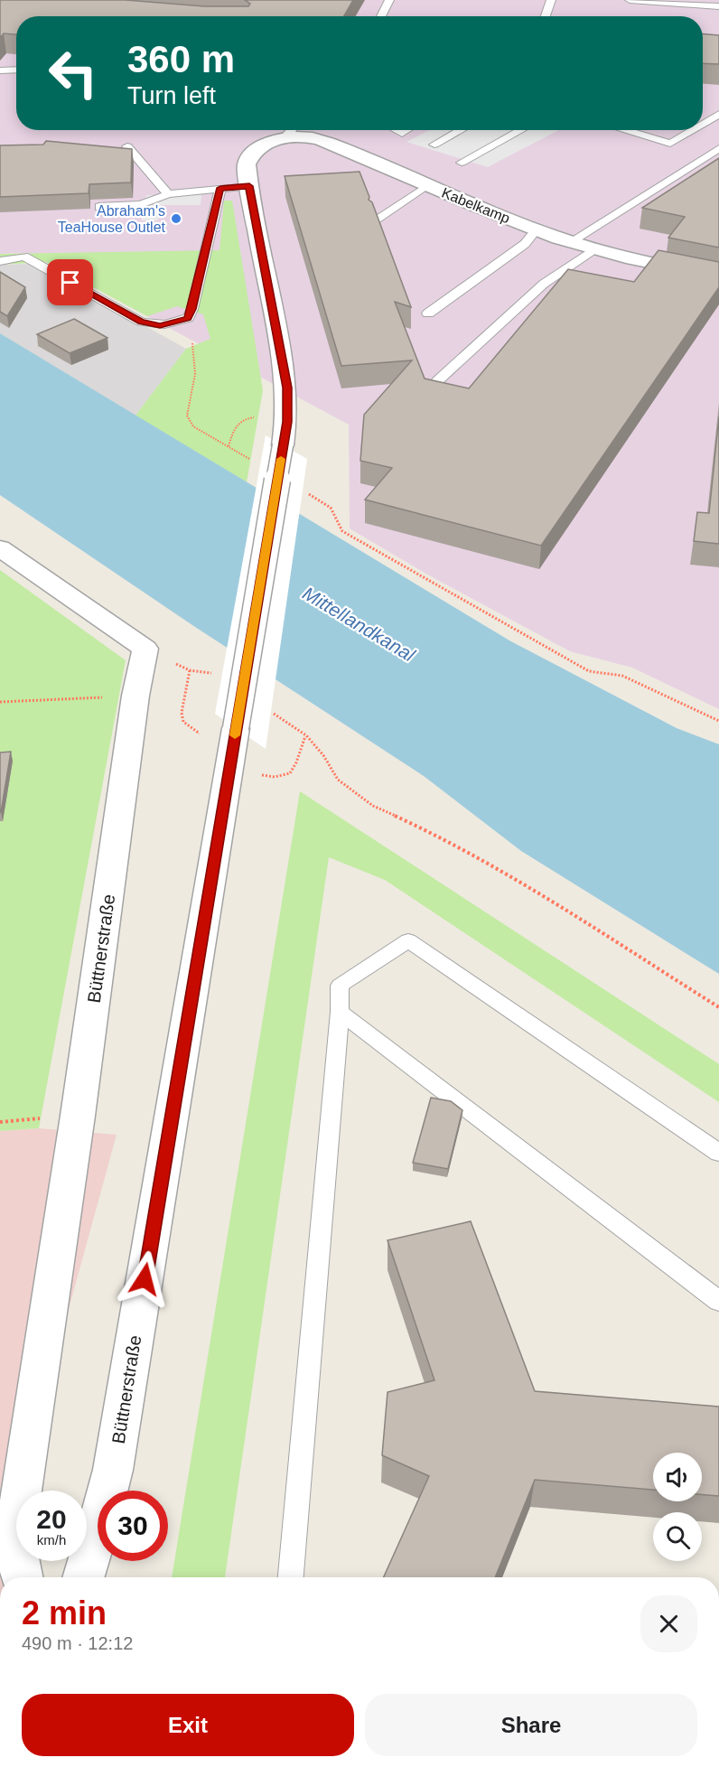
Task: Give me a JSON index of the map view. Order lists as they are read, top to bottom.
{
  "streets": {
    "street": ["Kabelkamp", "Büttnerstraße"]
  },
  "crossings": [
    ["Kabelkamp", "Büttnerstraße"]
  ],
  "water": ["Mittellandkanal"],
  "places": ["Abraham's TeaHouse Outlet"],
  "page": {
    "turn": ["360 m", "Turn left"],
    "speed": "20 km/h",
    "limit": "30",
    "heading": ["2 min", "490 m · 12:12"],
    "buttons": ["Exit", "Share"]
  }
}
